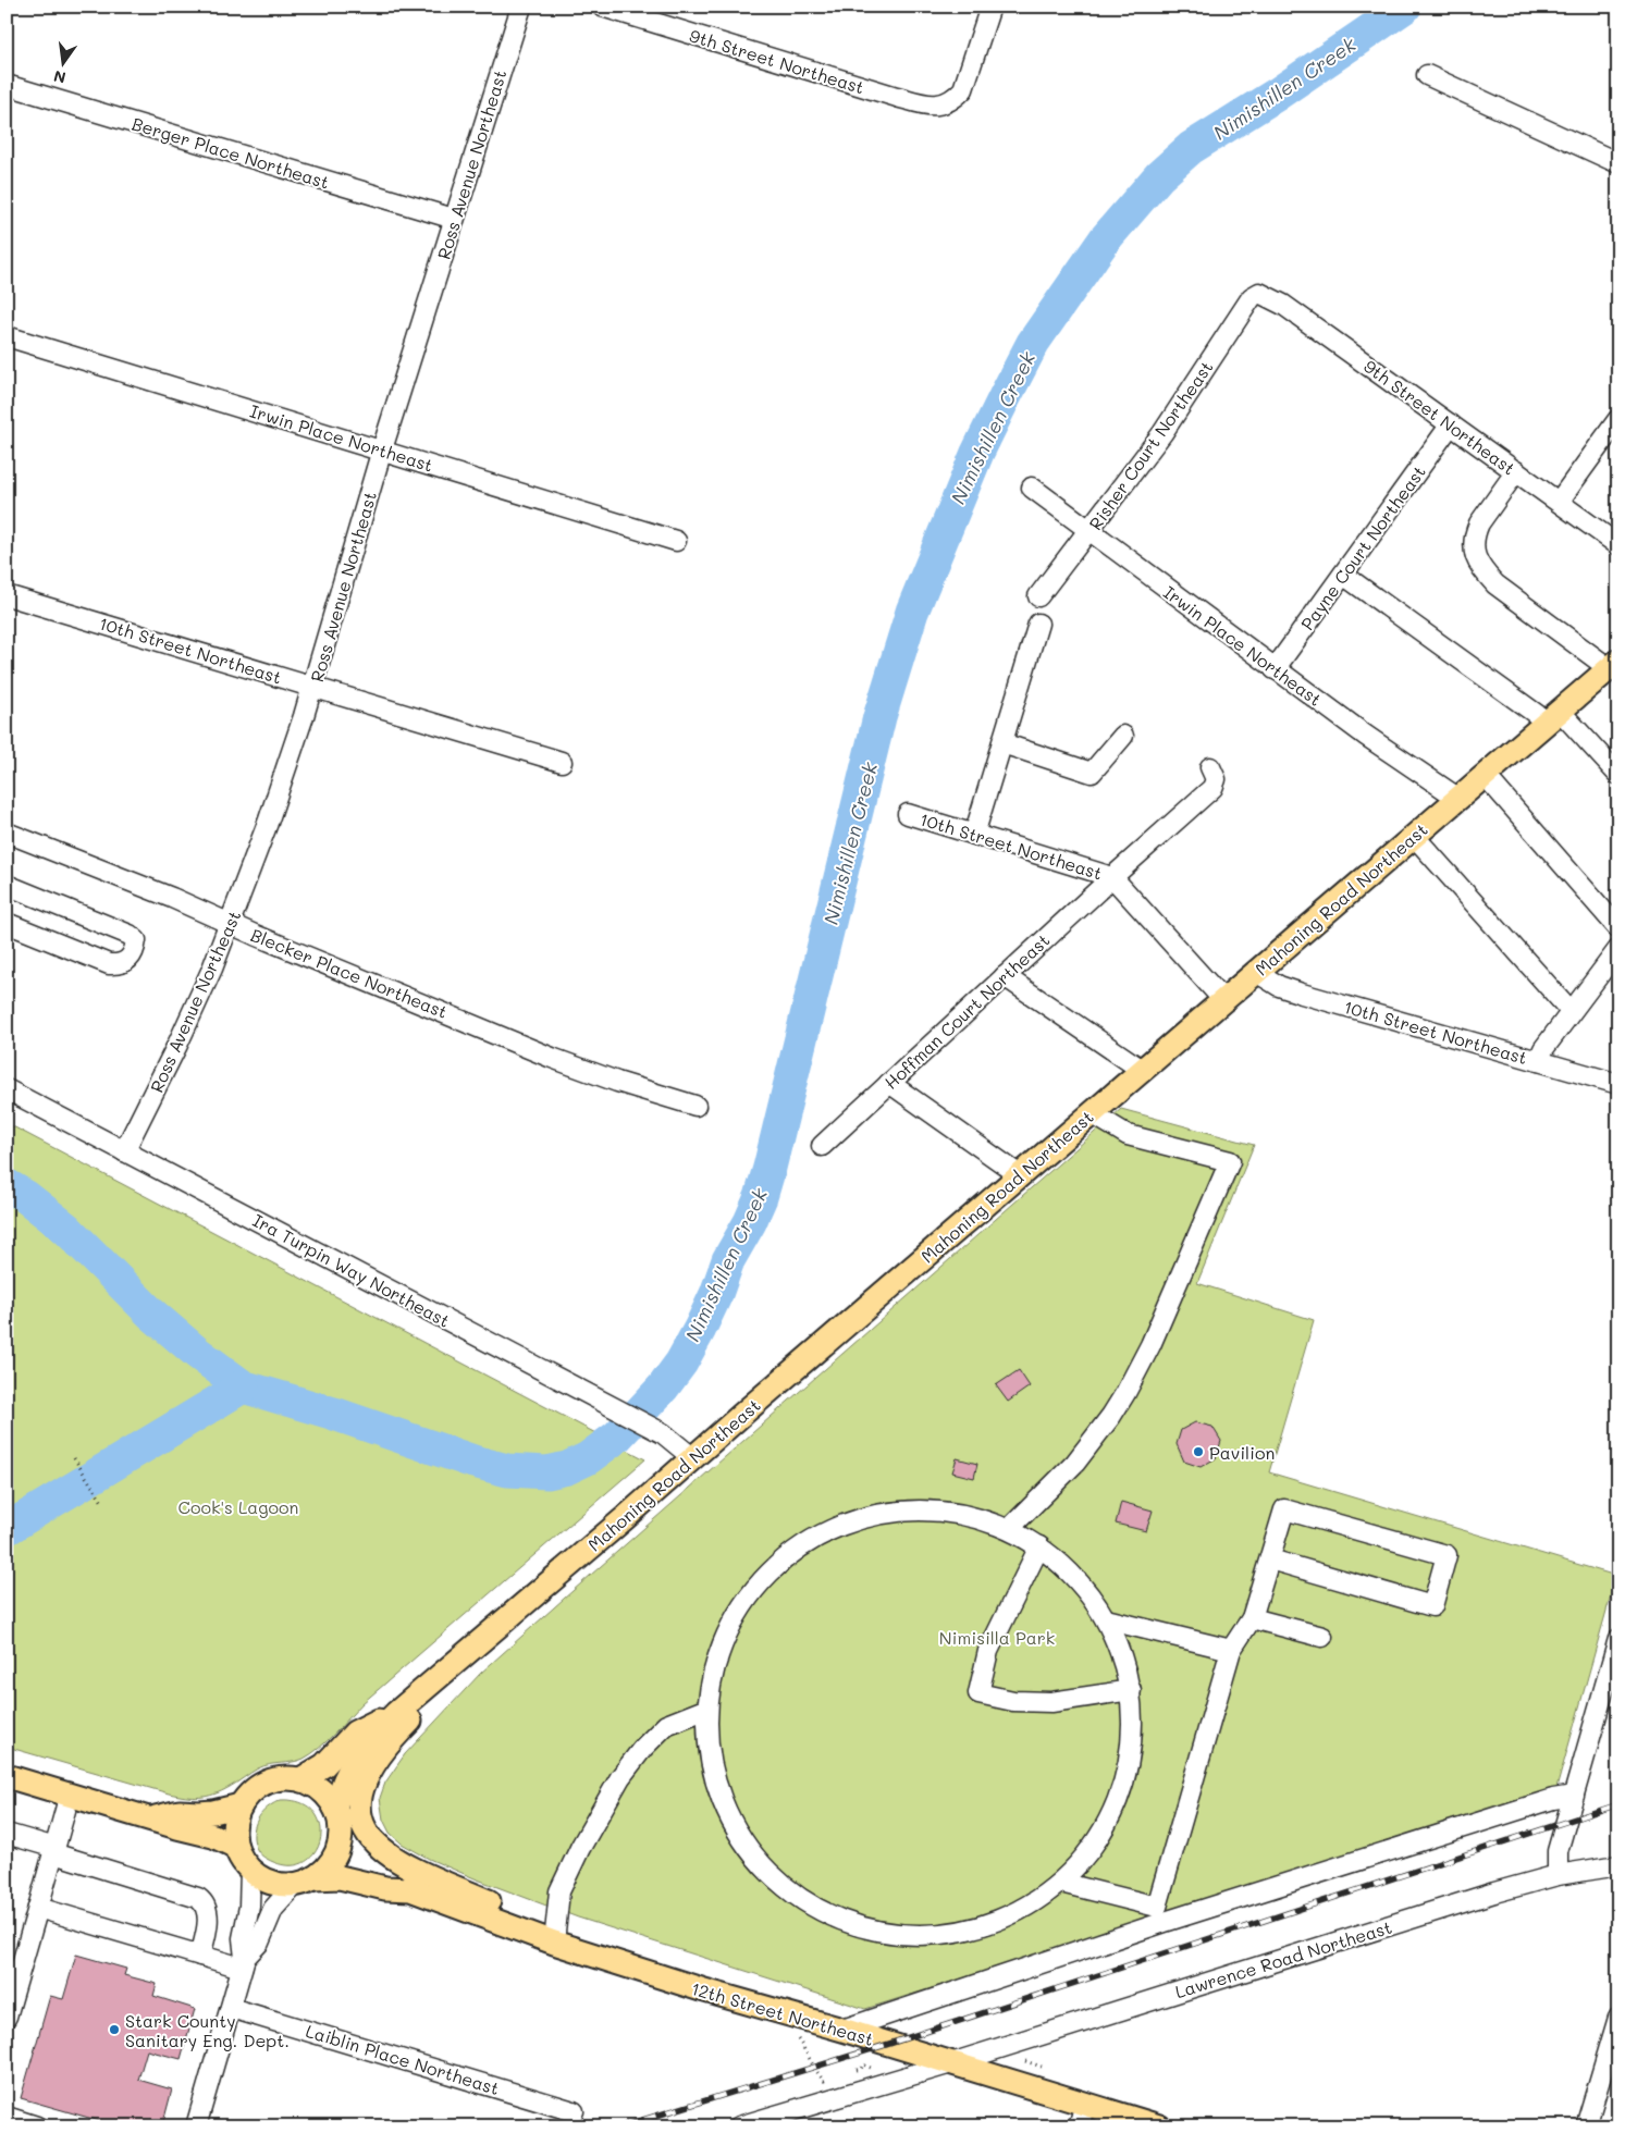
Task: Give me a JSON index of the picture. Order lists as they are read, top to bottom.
{
  "streets": {
    "main road": ["Mahoning Road Northeast", "12th Street Northeast"],
    "street": [
      "9th Street Northeast",
      "Berger Place Northeast",
      "Ross Avenue Northeast",
      "Irwin Place Northeast",
      "Risher Court Northeast",
      "Payne Court Northeast",
      "10th Street Northeast",
      "Blecker Place Northeast",
      "Hoffman Court Northeast",
      "Ira Turpin Way Northeast",
      "Lawrence Road Northeast",
      "Laiblin Place Northeast"
    ]
  },
  "crossings": [
    ["9th Street Northeast", "Risher Court Northeast"],
    ["9th Street Northeast", "Payne Court Northeast"],
    ["Berger Place Northeast", "Ross Avenue Northeast"],
    ["Ross Avenue Northeast", "Irwin Place Northeast"],
    ["Ross Avenue Northeast", "10th Street Northeast"],
    ["Ross Avenue Northeast", "Blecker Place Northeast"],
    ["Ross Avenue Northeast", "Ira Turpin Way Northeast"],
    ["Irwin Place Northeast", "Risher Court Northeast"],
    ["Irwin Place Northeast", "Payne Court Northeast"],
    ["Irwin Place Northeast", "Mahoning Road Northeast"],
    ["10th Street Northeast", "Mahoning Road Northeast"],
    ["10th Street Northeast", "Hoffman Court Northeast"],
    ["Mahoning Road Northeast", "Ira Turpin Way Northeast"],
    ["Mahoning Road Northeast", "12th Street Northeast"],
    ["Lawrence Road Northeast", "12th Street Northeast"]
  ],
  "water": ["Nimishillen Creek"],
  "parks": ["Cook's Lagoon", "Nimisilla Park"],
  "places": ["Pavilion", "Stark County Sanitary Eng. Dept."],
  "north": "bottom"
}
